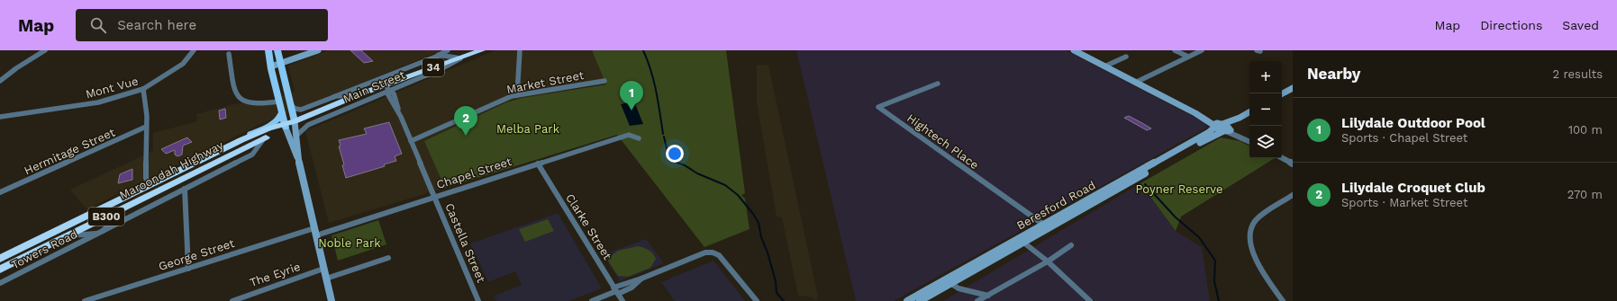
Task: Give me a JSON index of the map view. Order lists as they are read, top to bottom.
{
  "streets": {
    "highway": ["34", "Maroondah Highway", "B300"],
    "main road": ["Beresford Road"],
    "street": [
      "Market Street",
      "Main Street",
      "Mont Vue",
      "Hightech Place",
      "Hermitage Street",
      "Chapel Street",
      "Clarke Street",
      "Castella Street",
      "Towers Road",
      "George Street",
      "The Eyrie"
    ]
  },
  "crossings": [
    ["Market Street", "Castella Street"],
    ["Main Street", "Maroondah Highway"],
    ["Main Street", "Castella Street"],
    ["Hightech Place", "Beresford Road"],
    ["Maroondah Highway", "Castella Street"],
    ["Chapel Street", "Clarke Street"],
    ["Chapel Street", "Castella Street"],
    ["Chapel Street", "George Street"]
  ],
  "parks": ["Melba Park", "Poyner Reserve", "Noble Park"],
  "page": {
    "header": "Map",
    "search": "Search here",
    "nav": ["Map", "Directions", "Saved"],
    "heading": ["Nearby", "2 results"],
    "map_buttons": ["+", "−"],
    "pins": ["1", "2"],
    "list": [
      {
        "mark": "1",
        "name": "Lilydale Outdoor Pool",
        "note": "Sports · Chapel Street",
        "value": "100 m"
      },
      {
        "mark": "2",
        "name": "Lilydale Croquet Club",
        "note": "Sports · Market Street",
        "value": "270 m"
      }
    ]
  }
}
